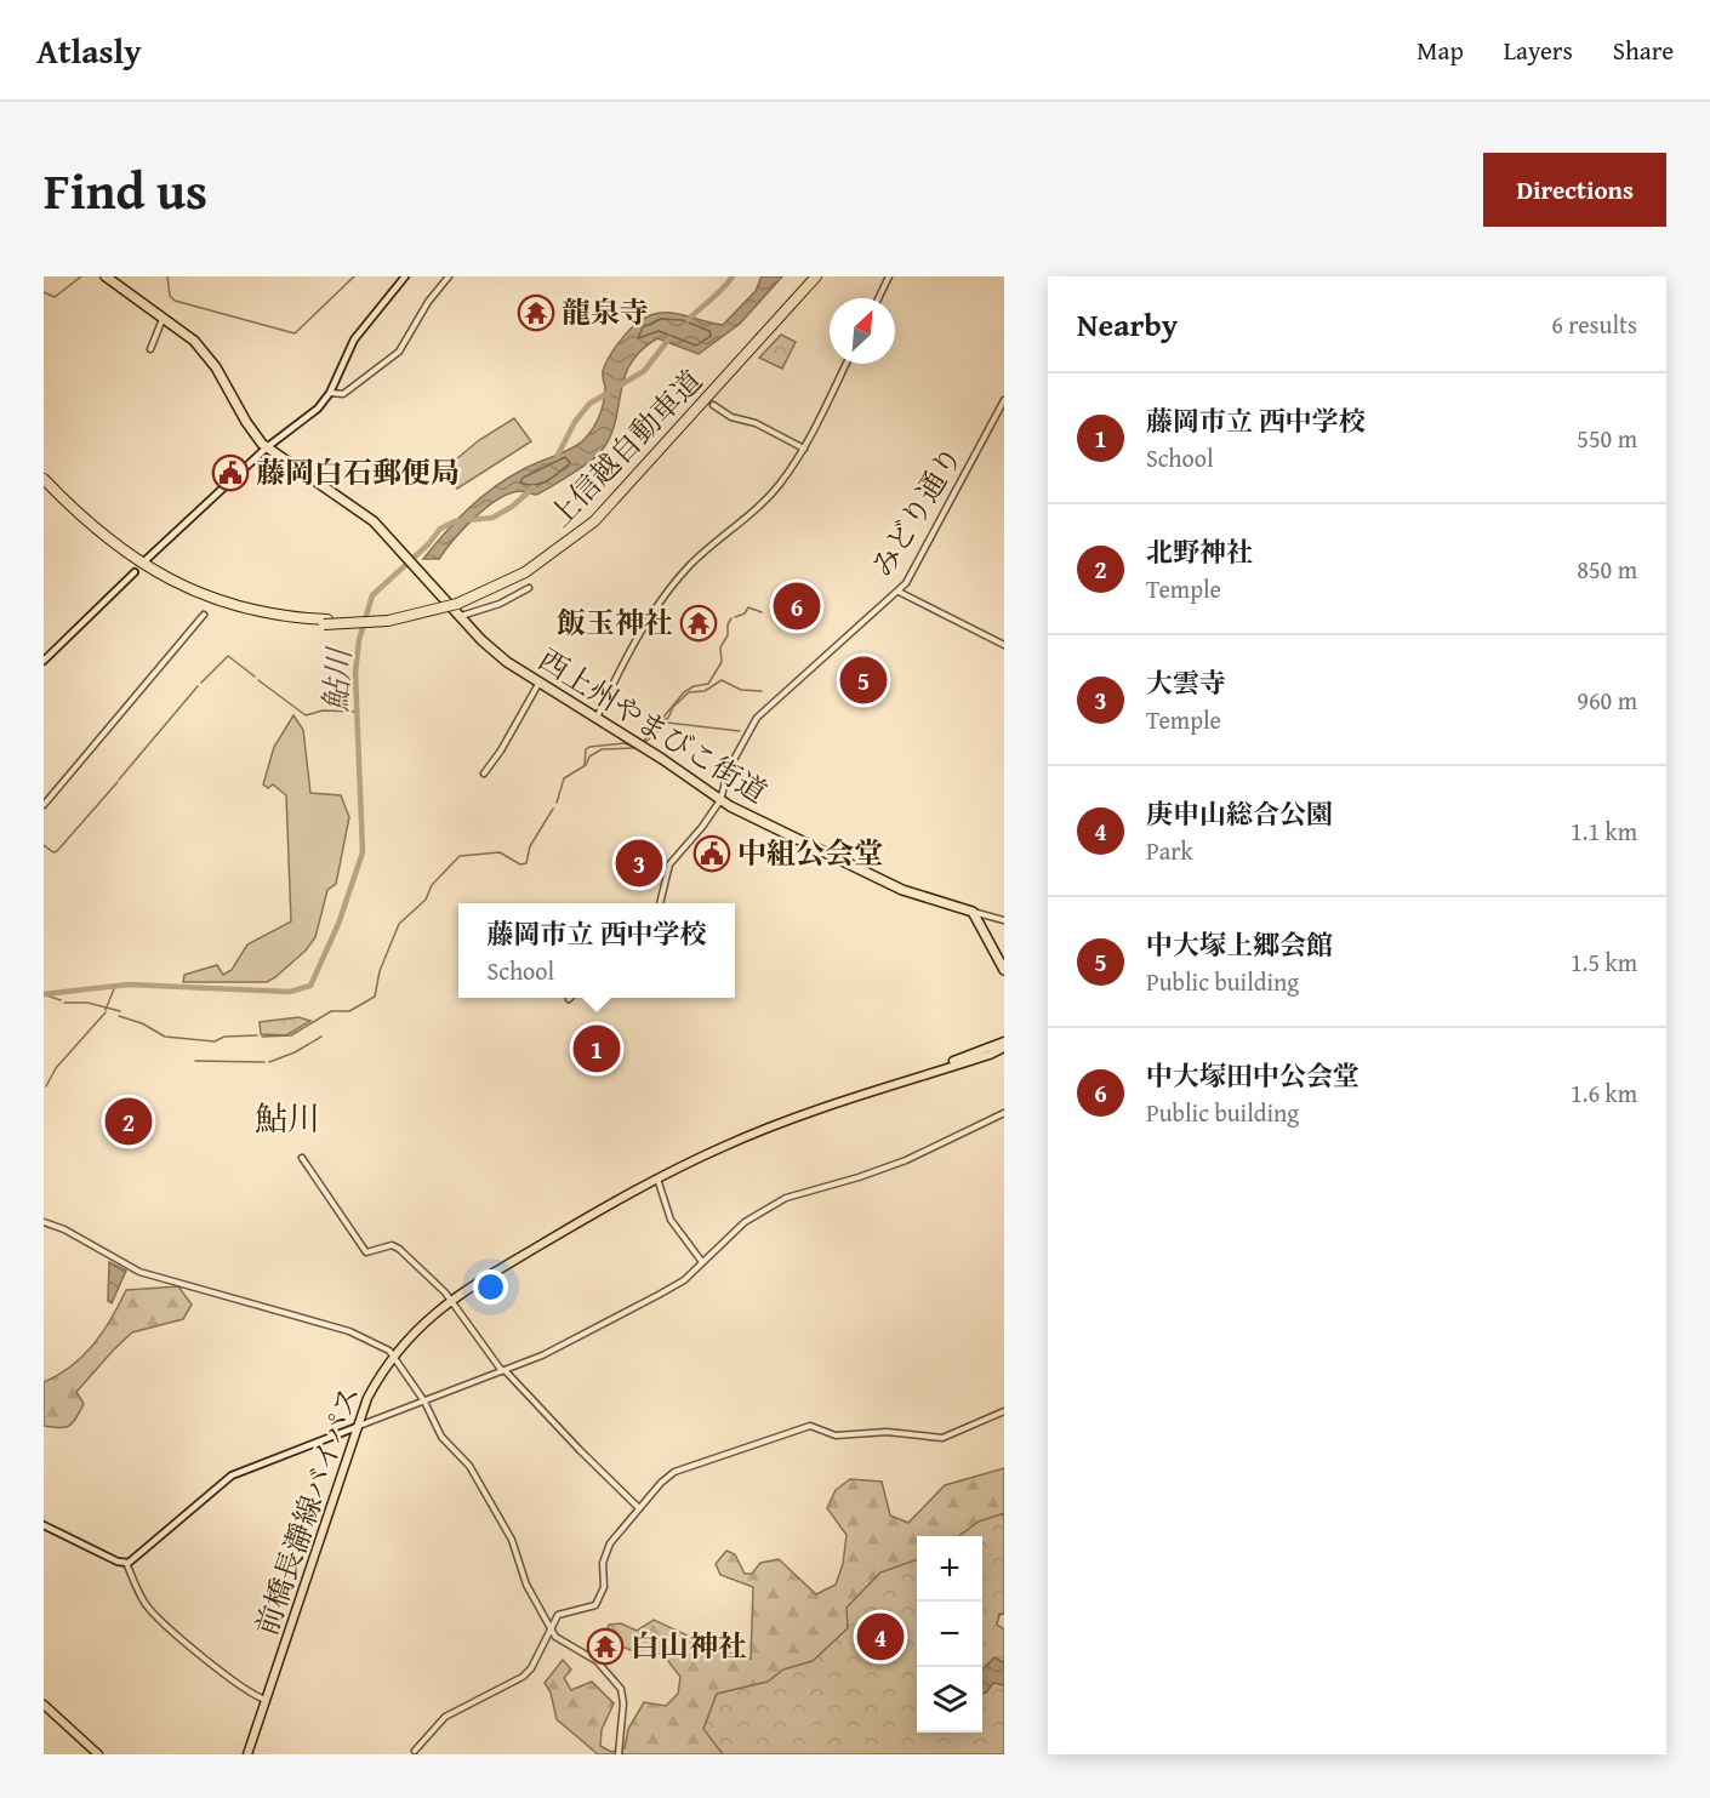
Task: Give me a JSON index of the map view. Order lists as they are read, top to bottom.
{
  "streets": {
    "highway": ["上信越自動車道", "西上州やまびこ街道"],
    "main road": ["前橋長瀞線バイパス"],
    "street": ["みどり通り"]
  },
  "crossings": [
    ["みどり通り", "西上州やまびこ街道"]
  ],
  "districts": ["鮎川"],
  "water": ["鮎川"],
  "places": {
    "temple": ["龍泉寺", "飯玉神社", "白山神社"],
    "public building": ["藤岡白石郵便局", "中組公会堂"]
  },
  "north": "top right",
  "page": {
    "header": "Atlasly",
    "nav": ["Map", "Layers", "Share"],
    "title": "Find us",
    "buttons": "Directions",
    "heading": ["Nearby", "6 results"],
    "list": [
      {
        "mark": "1",
        "name": "藤岡市立 西中学校",
        "note": "School",
        "value": "550 m"
      },
      {
        "mark": "2",
        "name": "北野神社",
        "note": "Temple",
        "value": "850 m"
      },
      {
        "mark": "3",
        "name": "大雲寺",
        "note": "Temple",
        "value": "960 m"
      },
      {
        "mark": "4",
        "name": "庚申山総合公園",
        "note": "Park",
        "value": "1.1 km"
      },
      {
        "mark": "5",
        "name": "中大塚上郷会館",
        "note": "Public building",
        "value": "1.5 km"
      },
      {
        "mark": "6",
        "name": "中大塚田中公会堂",
        "note": "Public building",
        "value": "1.6 km"
      }
    ],
    "pins": [
      "6",
      "5",
      "3",
      "1",
      "2",
      "4"
    ],
    "popup": ["藤岡市立 西中学校", "School"],
    "map_buttons": ["+", "−"]
  }
}
